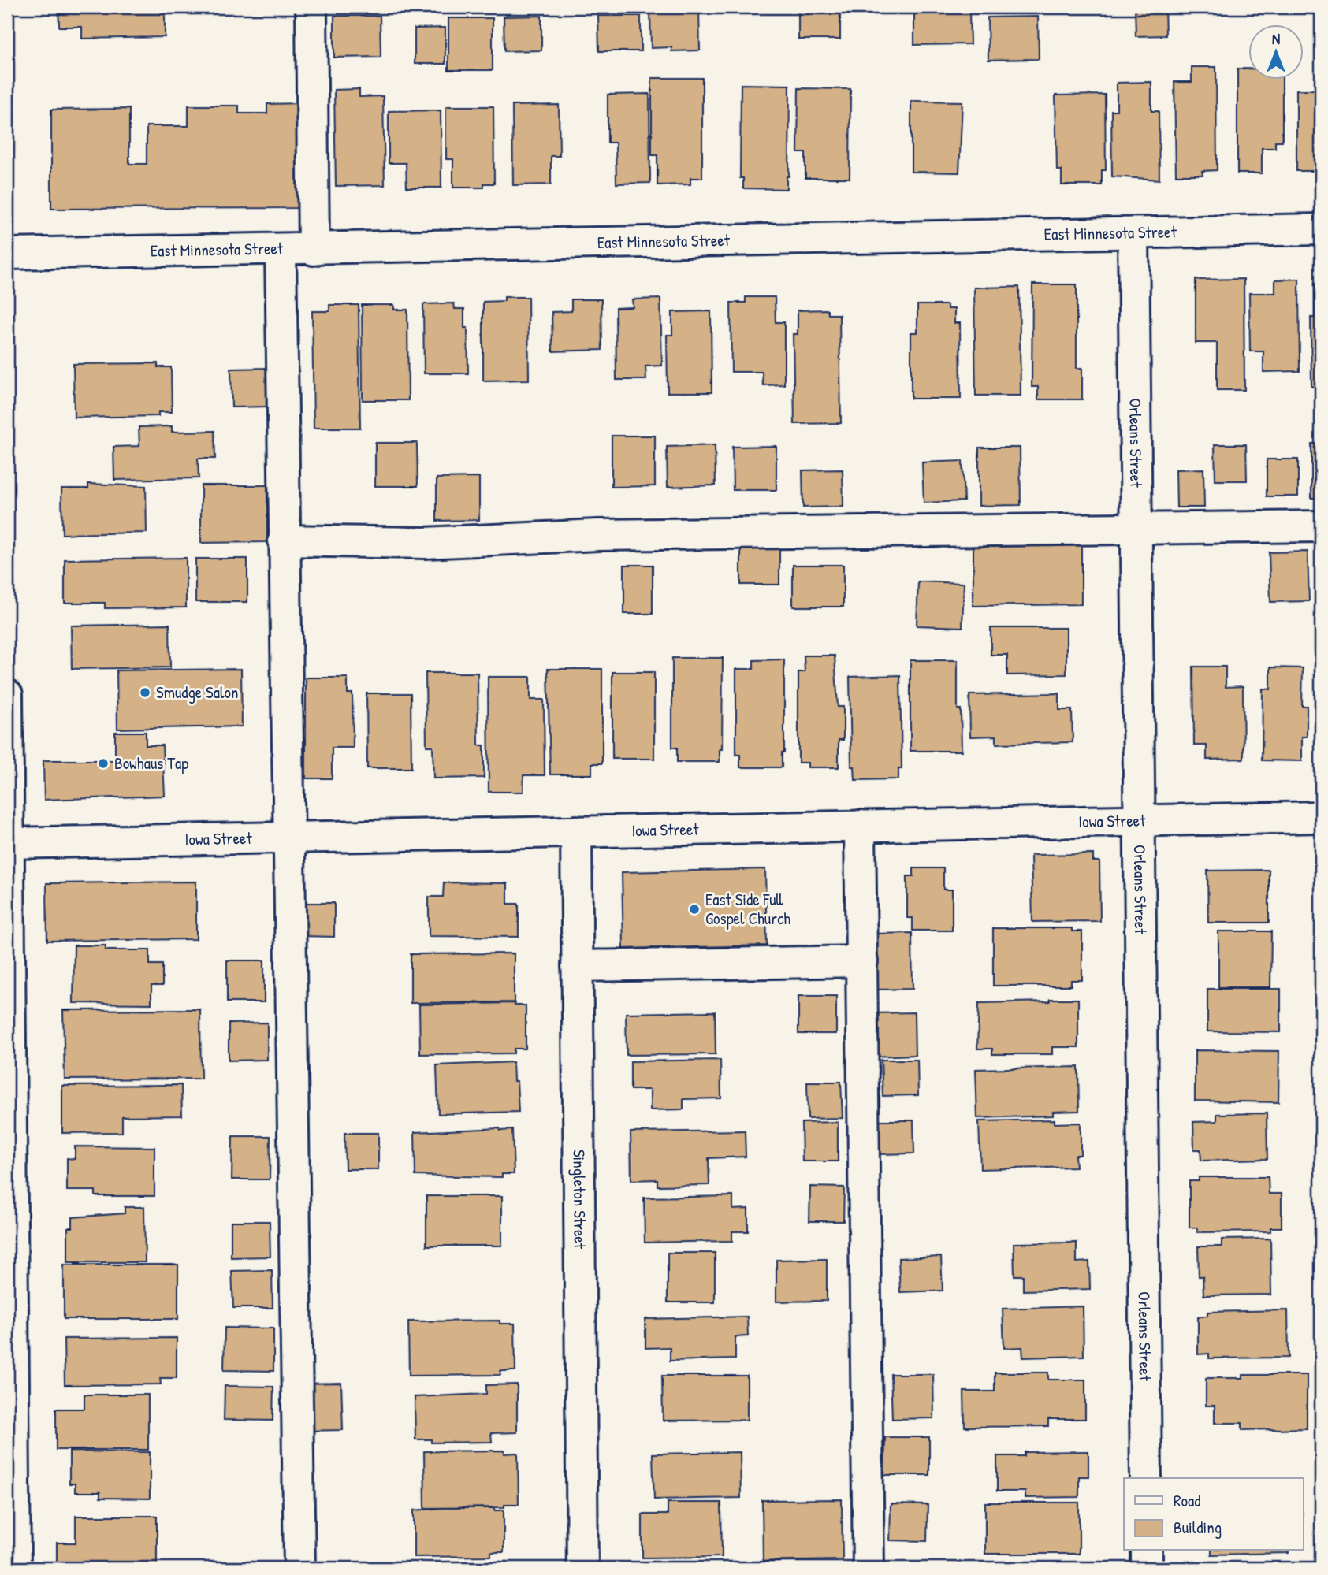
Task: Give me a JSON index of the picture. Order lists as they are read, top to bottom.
{
  "streets": {
    "street": [
      "East Minnesota Street",
      "Orleans Street",
      "Iowa Street",
      "Singleton Street"
    ]
  },
  "crossings": [
    ["East Minnesota Street", "Orleans Street"],
    ["Orleans Street", "Iowa Street"],
    ["Iowa Street", "Singleton Street"]
  ],
  "places": ["Smudge Salon", "Bowhaus Tap", "East Side Full Gospel Church"],
  "legend": ["Road", "Building"],
  "north": "top"
}
